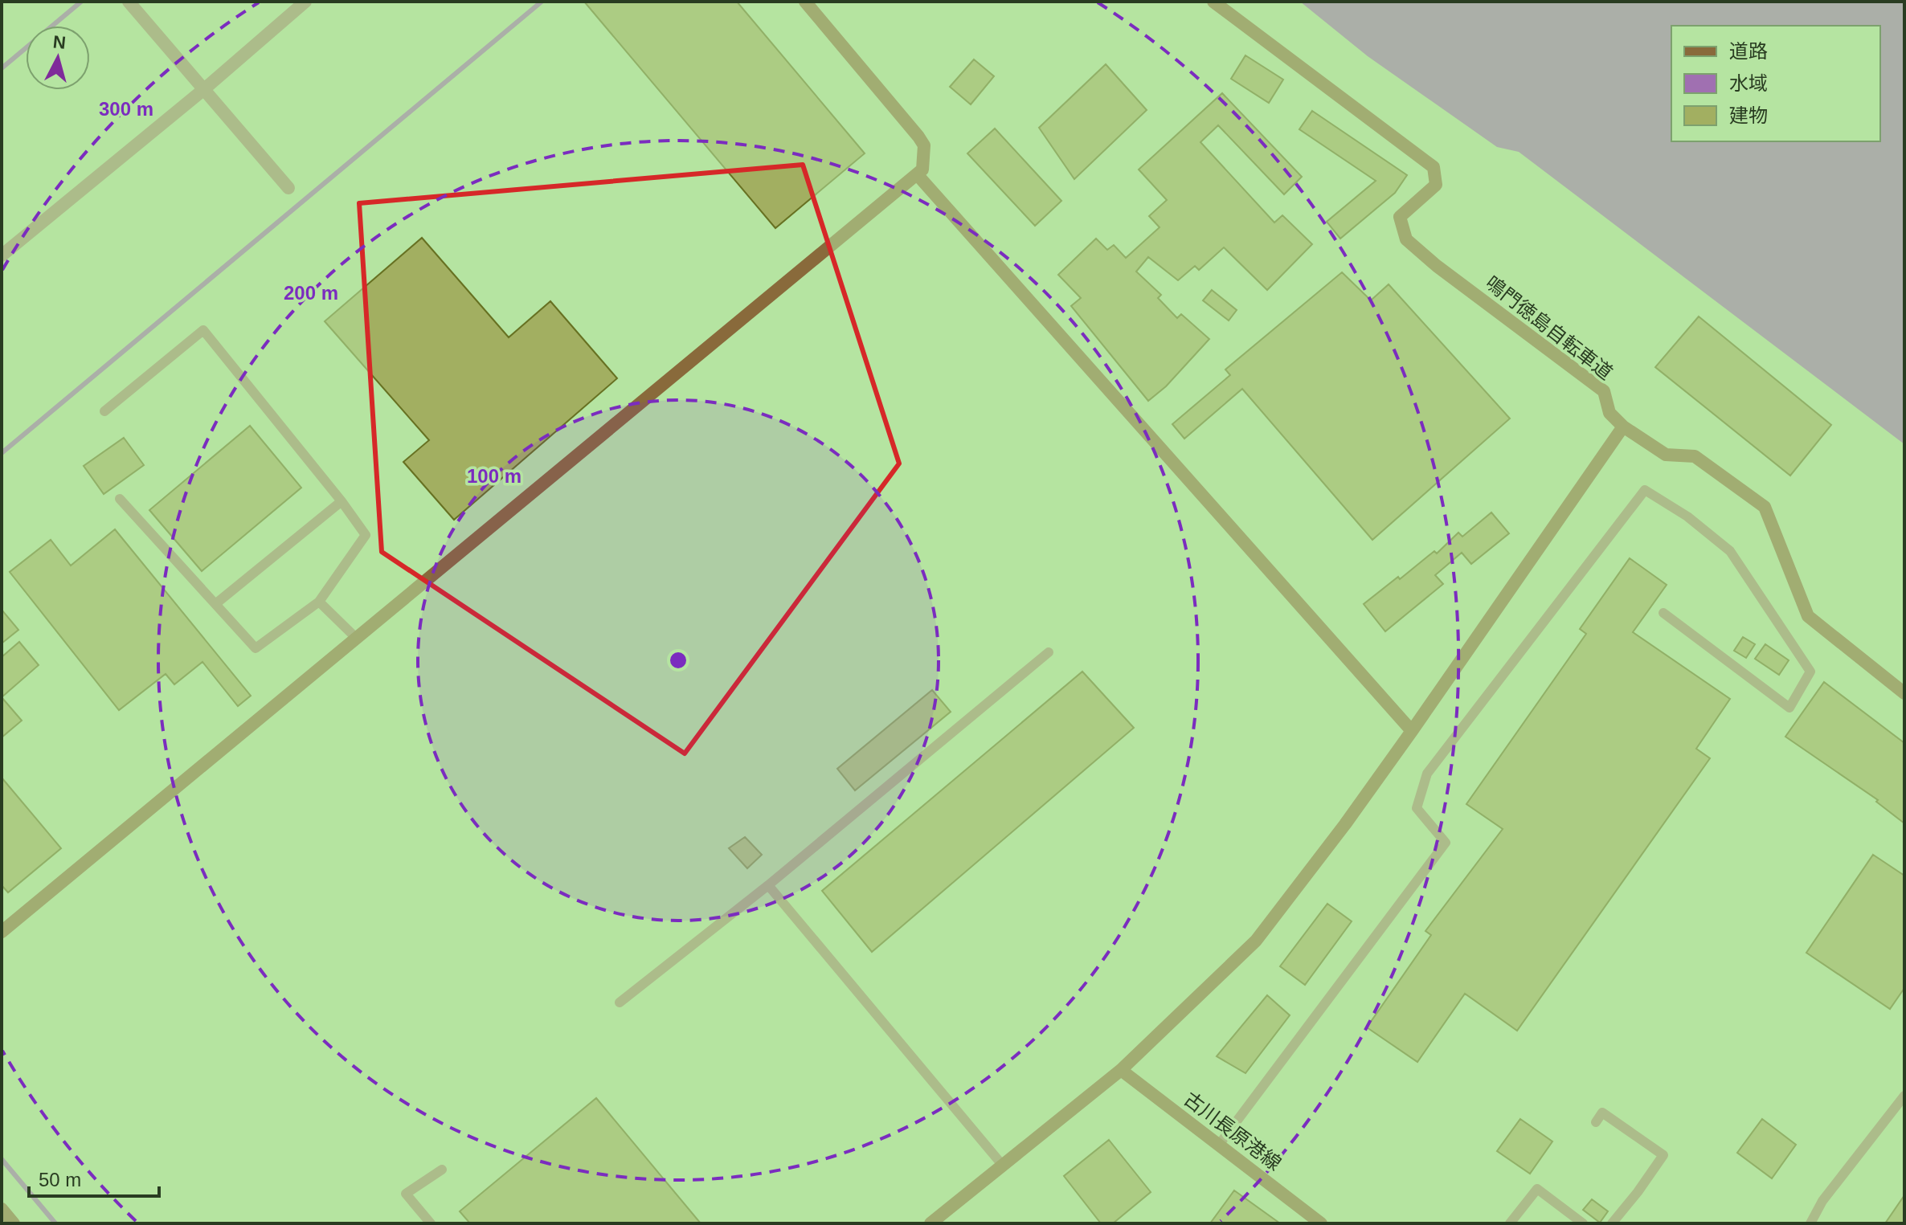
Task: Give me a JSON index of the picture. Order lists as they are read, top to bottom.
{
  "streets": {
    "street": ["鳴門徳島自転車道", "古川長原港線"]
  },
  "legend": ["道路", "水域", "建物"],
  "scale_bar": "50 m",
  "north": "top",
  "rings": ["300 m", "200 m", "100 m"]
}
